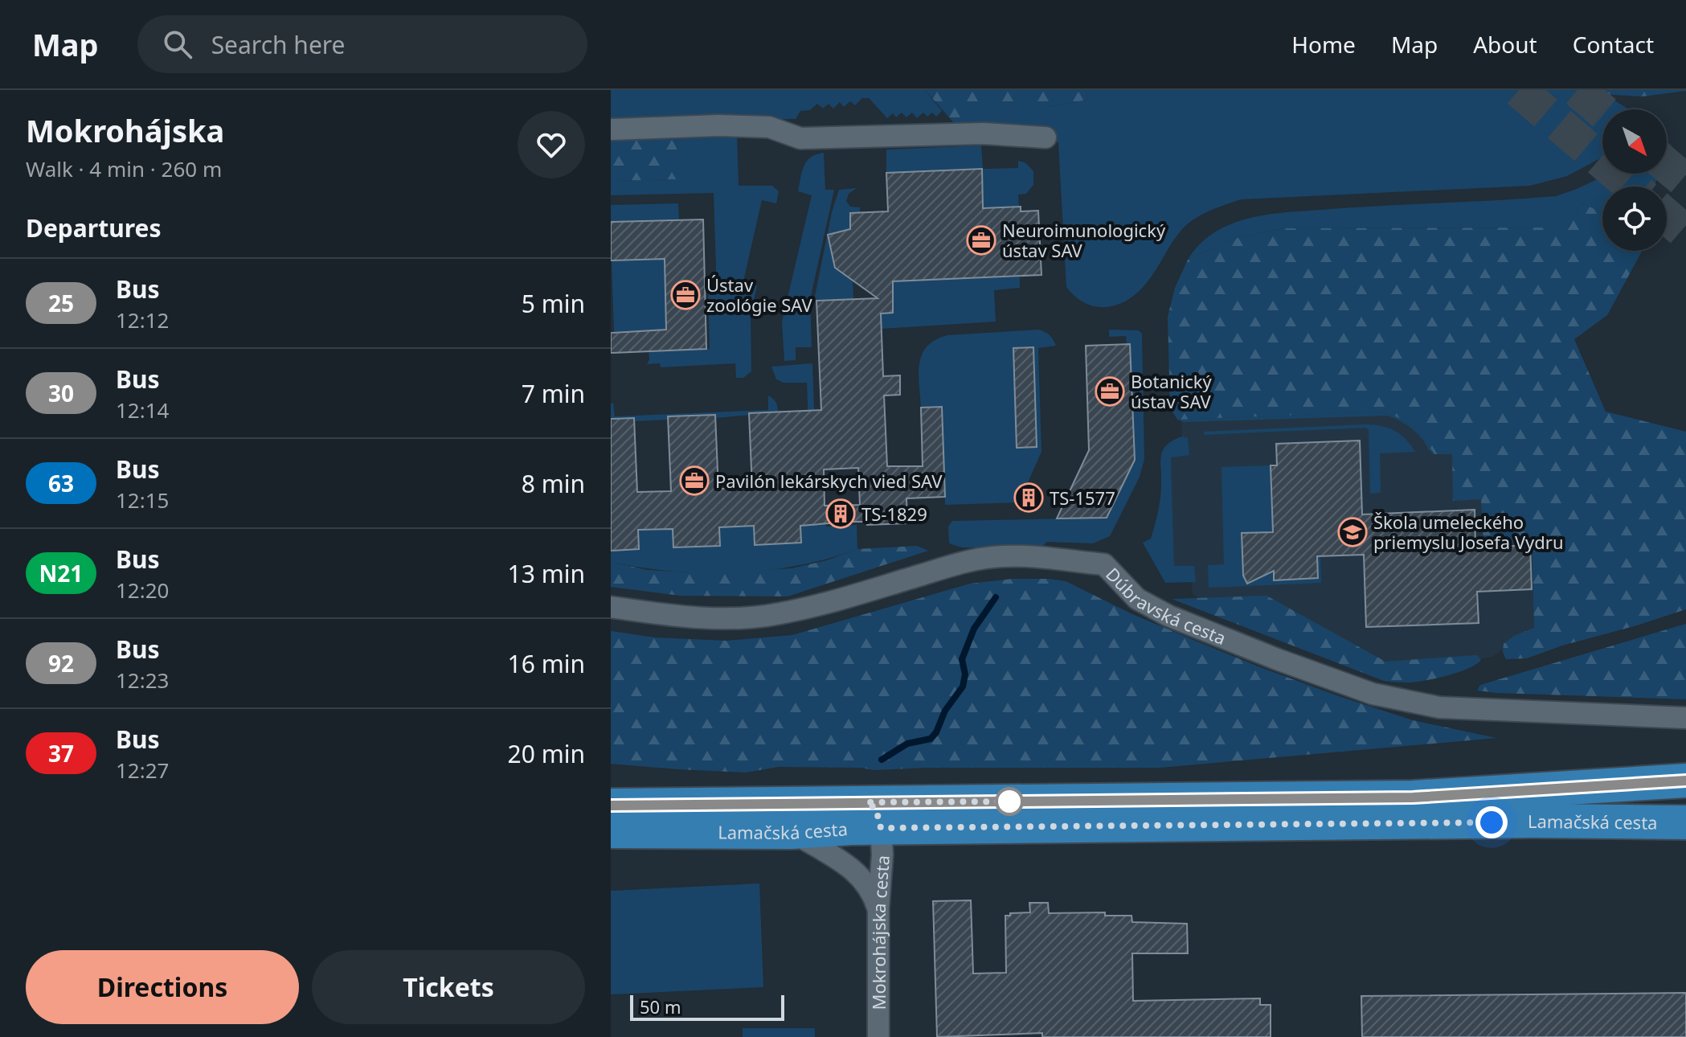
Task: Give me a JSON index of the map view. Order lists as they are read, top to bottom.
{
  "streets": {
    "main road": ["Lamačská cesta"],
    "street": ["Dúbravská cesta", "Mokrohájska cesta"]
  },
  "crossings": [
    ["Lamačská cesta", "Mokrohájska cesta"]
  ],
  "places": {
    "office": [
      "Neuroimunologický ústav SAV",
      "Ústav zoológie SAV",
      "Botanický ústav SAV",
      "Pavilón lekárskych vied SAV"
    ],
    "building": ["TS-1577", "TS-1829"],
    "school or university": ["Škola umeleckého priemyslu Josefa Vydru"]
  },
  "lines": ["bus line 25"],
  "scale_bar": "50 m",
  "north": "bottom right",
  "page": {
    "header": "Map",
    "search": "Search here",
    "nav": [
      "Home",
      "Map",
      "About",
      "Contact"
    ],
    "heading": [
      ["Mokrohájska", "Walk · 4 min · 260 m"],
      "Departures"
    ],
    "list": [
      {
        "mark": "25",
        "name": "Bus",
        "note": "12:12",
        "value": "5 min"
      },
      {
        "mark": "30",
        "name": "Bus",
        "note": "12:14",
        "value": "7 min"
      },
      {
        "mark": "63",
        "name": "Bus",
        "note": "12:15",
        "value": "8 min"
      },
      {
        "mark": "N21",
        "name": "Bus",
        "note": "12:20",
        "value": "13 min"
      },
      {
        "mark": "92",
        "name": "Bus",
        "note": "12:23",
        "value": "16 min"
      },
      {
        "mark": "37",
        "name": "Bus",
        "note": "12:27",
        "value": "20 min"
      }
    ],
    "buttons": ["Directions", "Tickets"],
    "scale": "50 m"
  }
}
